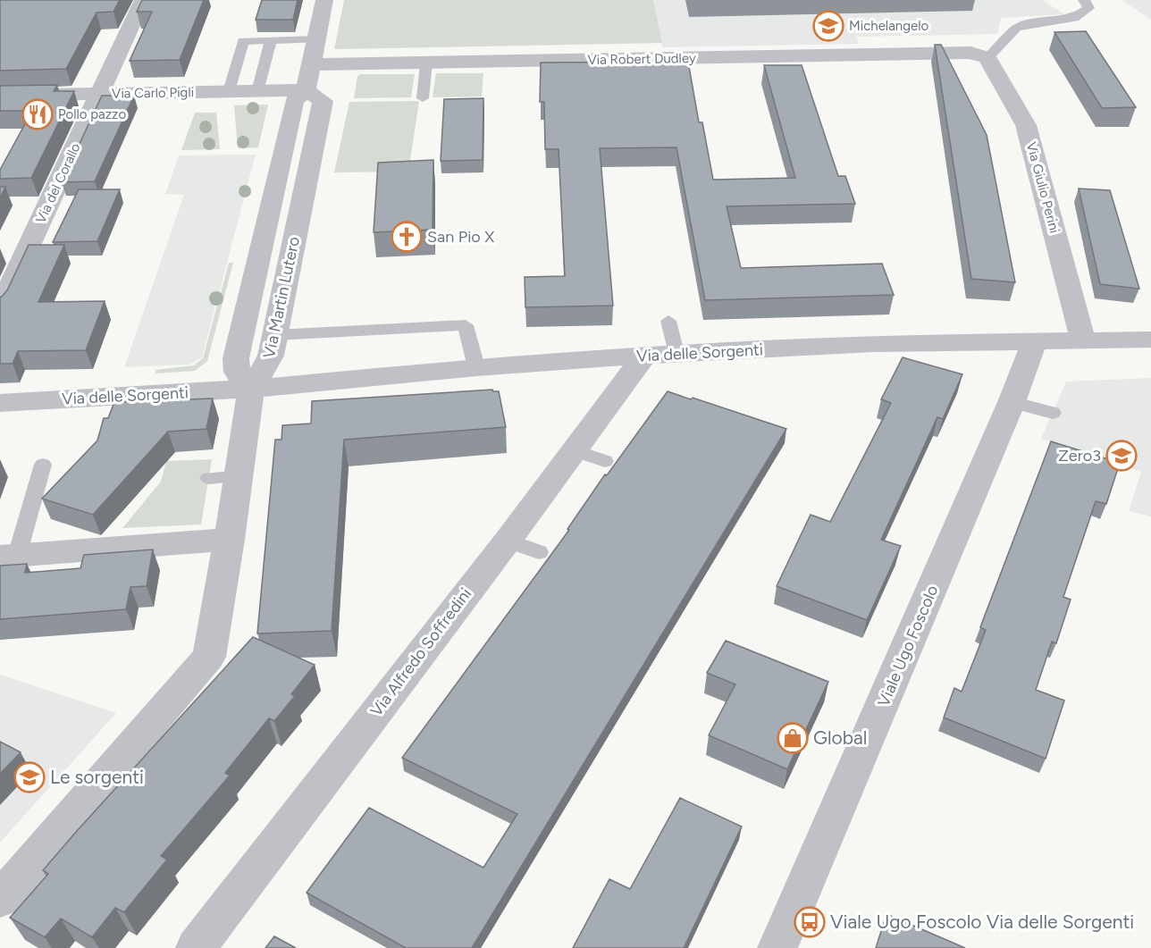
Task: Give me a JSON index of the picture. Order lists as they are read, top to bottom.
{
  "streets": {
    "street": [
      "Via Robert Dudley",
      "Via Carlo Pigli",
      "Via del Corallo",
      "Via Giulio Perini",
      "Via Martin Lutero",
      "Via delle Sorgenti",
      "Viale Ugo Foscolo",
      "Via Alfredo Soffredini"
    ]
  },
  "crossings": [
    ["Via Robert Dudley", "Via Giulio Perini"],
    ["Via Robert Dudley", "Via Martin Lutero"],
    ["Via Carlo Pigli", "Via del Corallo"],
    ["Via Carlo Pigli", "Via Martin Lutero"],
    ["Via Giulio Perini", "Via delle Sorgenti"],
    ["Via Martin Lutero", "Via delle Sorgenti"],
    ["Via delle Sorgenti", "Viale Ugo Foscolo"],
    ["Via delle Sorgenti", "Via Alfredo Soffredini"]
  ],
  "places": {
    "school or university": ["Michelangelo", "Zero3", "Le sorgenti"],
    "restaurant": ["Pollo pazzo"],
    "church": ["San Pio X"],
    "shop": ["Global"],
    "bus stop": ["Viale Ugo Foscolo Via delle Sorgenti"]
  }
}
